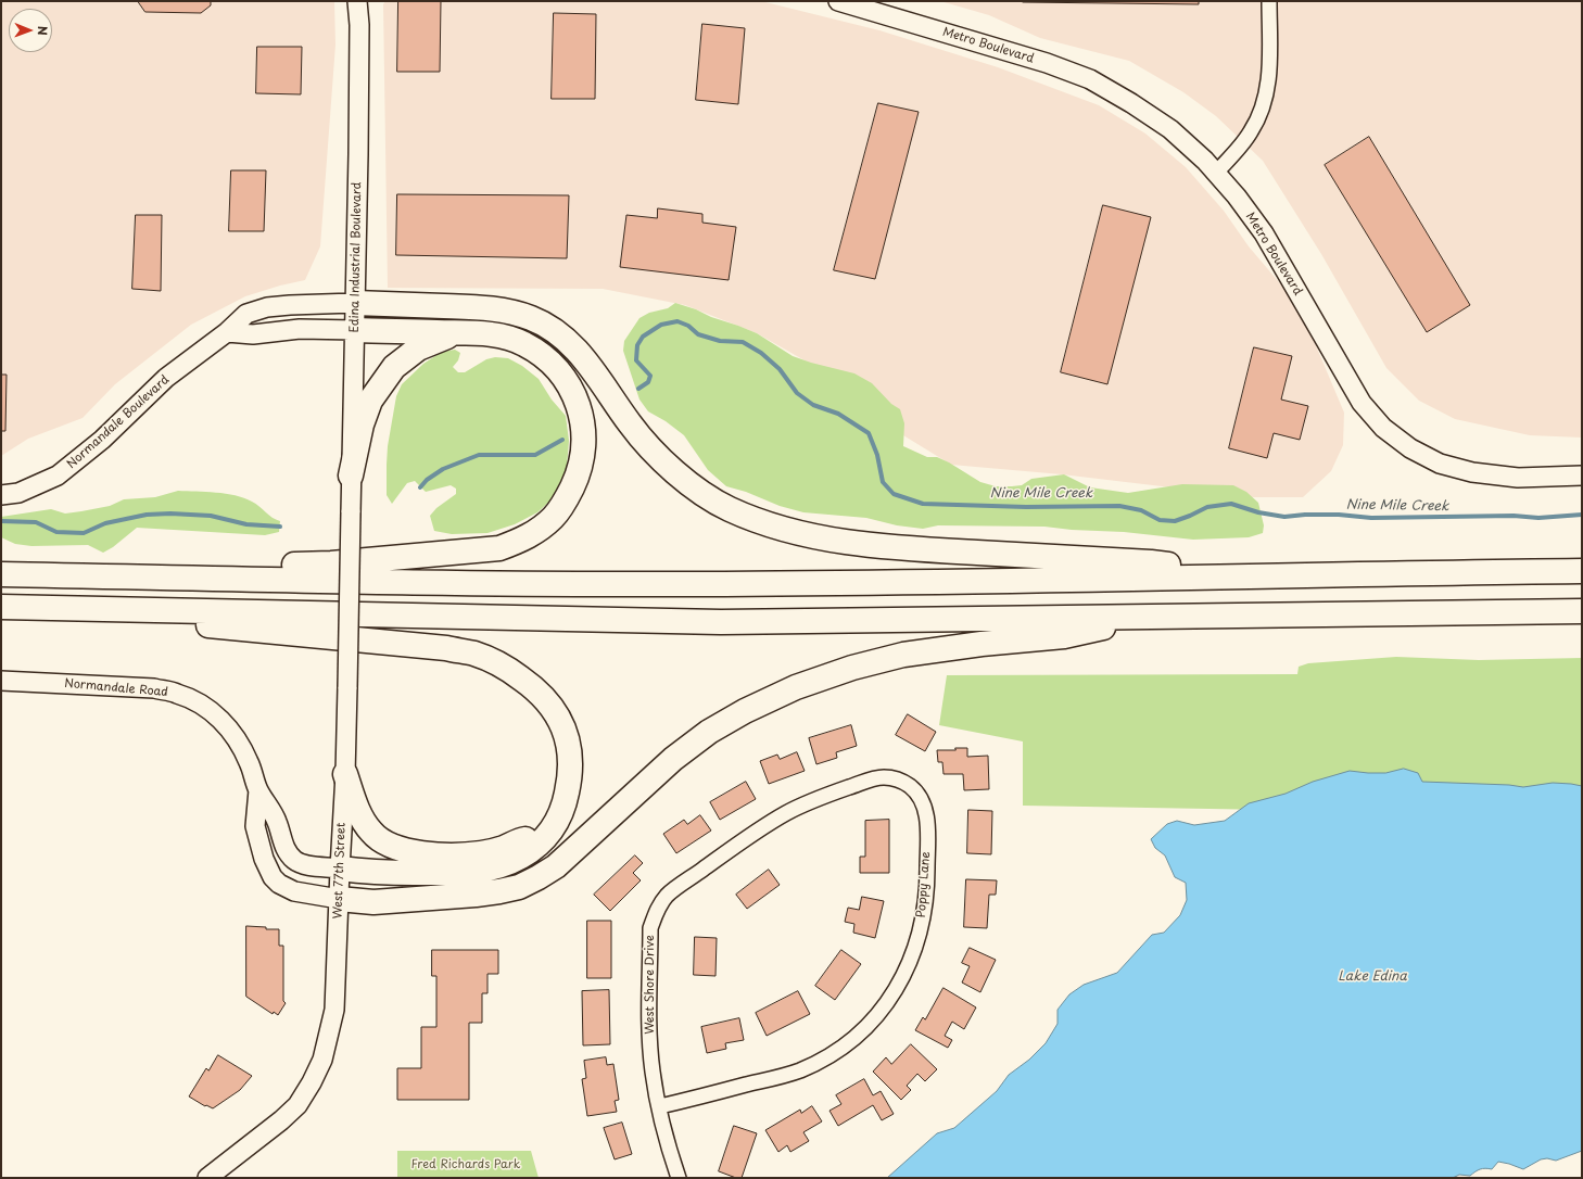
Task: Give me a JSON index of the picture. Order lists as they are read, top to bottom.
{
  "streets": {
    "street": [
      "Metro Boulevard",
      "Edina Industrial Boulevard",
      "Normandale Boulevard",
      "Normandale Road",
      "West 77th Street",
      "Poppy Lane",
      "West Shore Drive"
    ]
  },
  "crossings": [
    ["Edina Industrial Boulevard", "Normandale Boulevard"],
    ["Edina Industrial Boulevard", "West 77th Street"],
    ["Normandale Road", "West 77th Street"],
    ["Poppy Lane", "West Shore Drive"]
  ],
  "water": ["Nine Mile Creek", "Lake Edina"],
  "parks": ["Fred Richards Park"],
  "north": "right"
}
